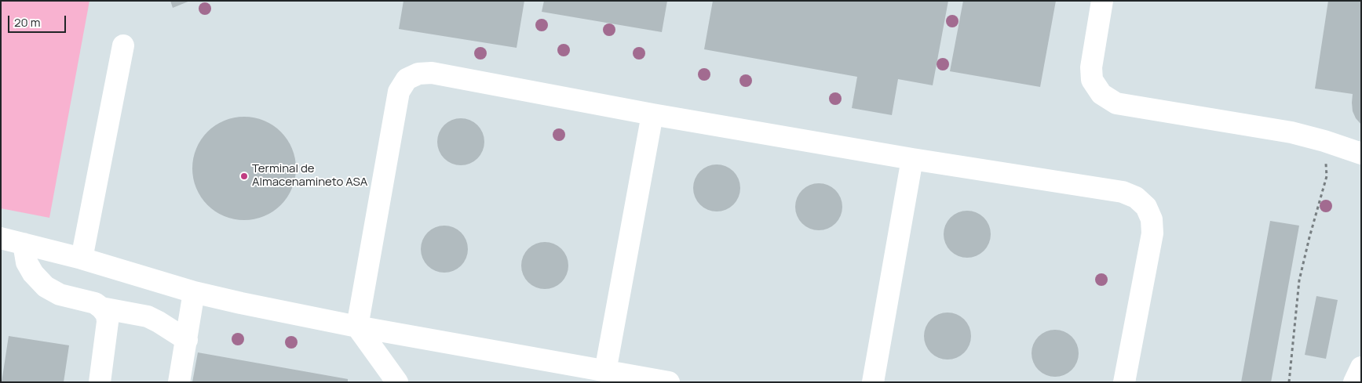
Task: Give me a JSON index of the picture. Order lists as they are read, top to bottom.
{
  "places": ["Terminal de Almacenamineto ASA"],
  "scale_bar": "20 m"
}
